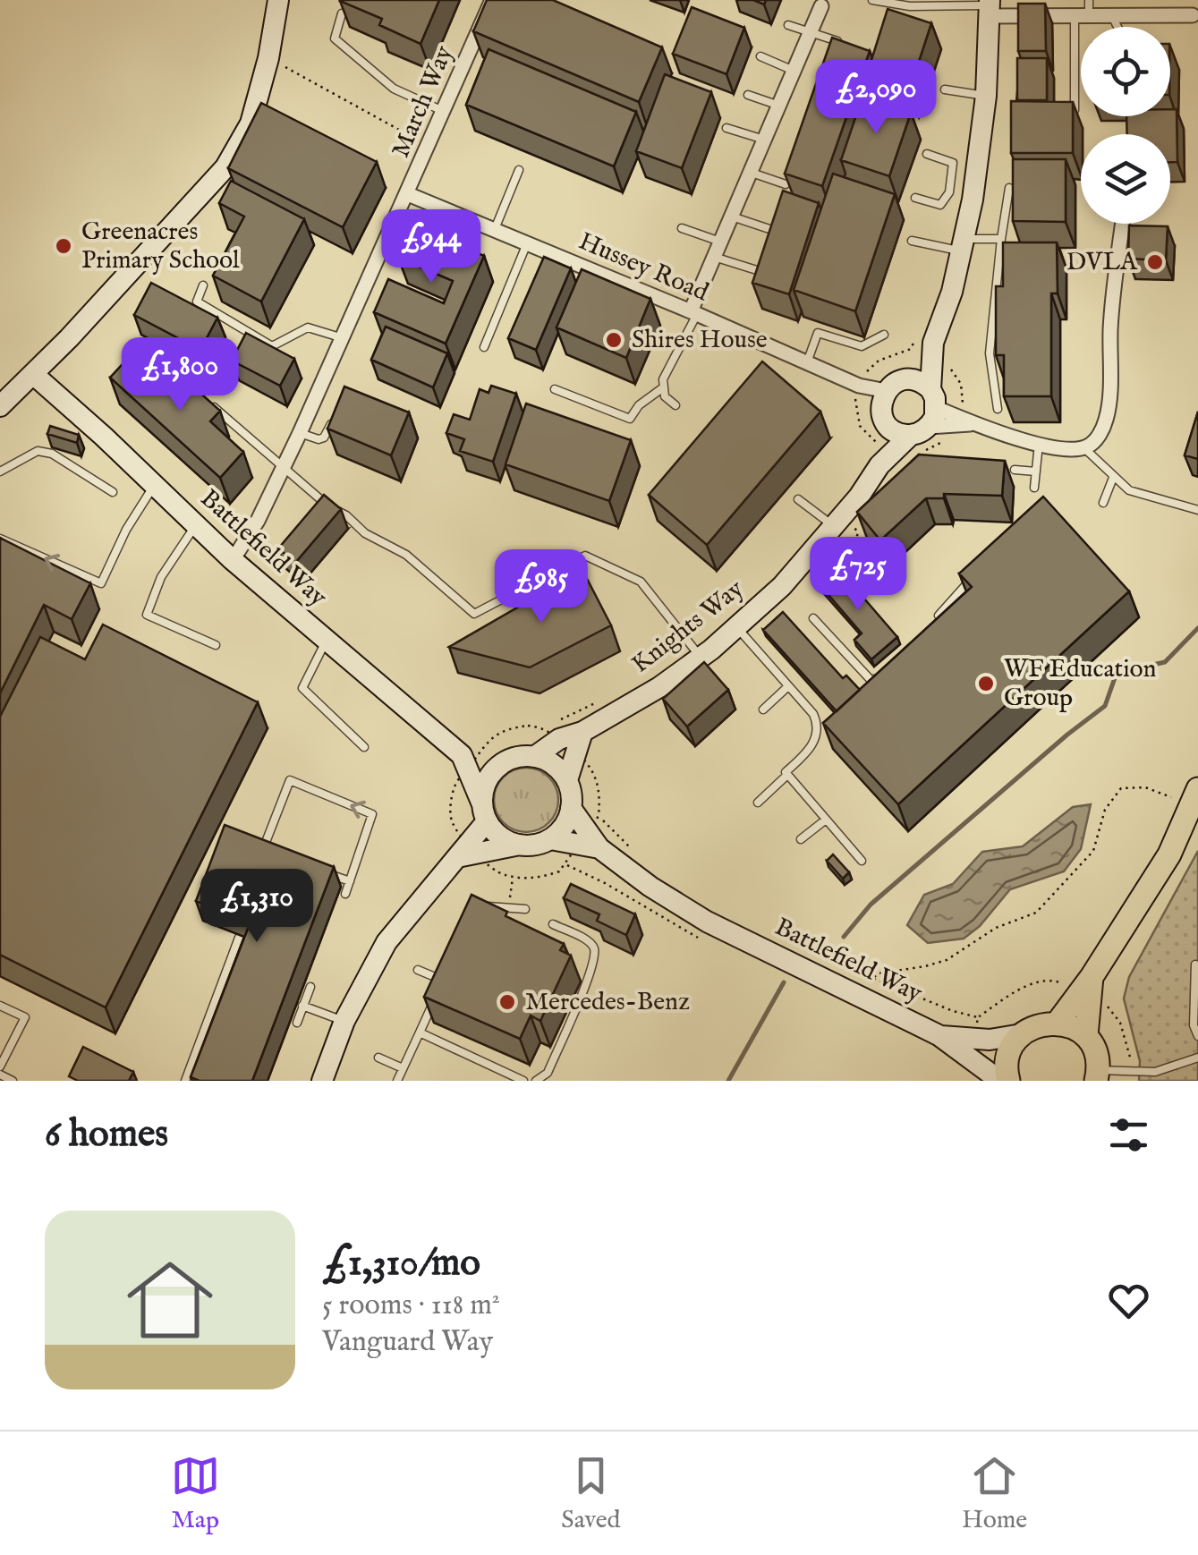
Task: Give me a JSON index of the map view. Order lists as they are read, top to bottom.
{
  "streets": {
    "street": [
      "March Way",
      "Hussey Road",
      "Battlefield Way",
      "Knights Way"
    ]
  },
  "crossings": [
    ["March Way", "Hussey Road"],
    ["March Way", "Battlefield Way"],
    ["Hussey Road", "Knights Way"],
    ["Battlefield Way", "Knights Way"]
  ],
  "places": [
    "Greenacres Primary School",
    "DVLA",
    "Shires House",
    "WF Education Group",
    "Mercedes-Benz"
  ],
  "page": {
    "price": [
      "£2,090",
      "£944",
      "£1,800",
      "£725",
      "£985",
      "£1,310"
    ],
    "heading": "6 homes",
    "list": [
      {
        "name": "£1,310/mo",
        "note": "5 rooms · 118 m² · Vanguard Way"
      }
    ],
    "tabs": ["Map", "Saved", "Home"]
  }
}
